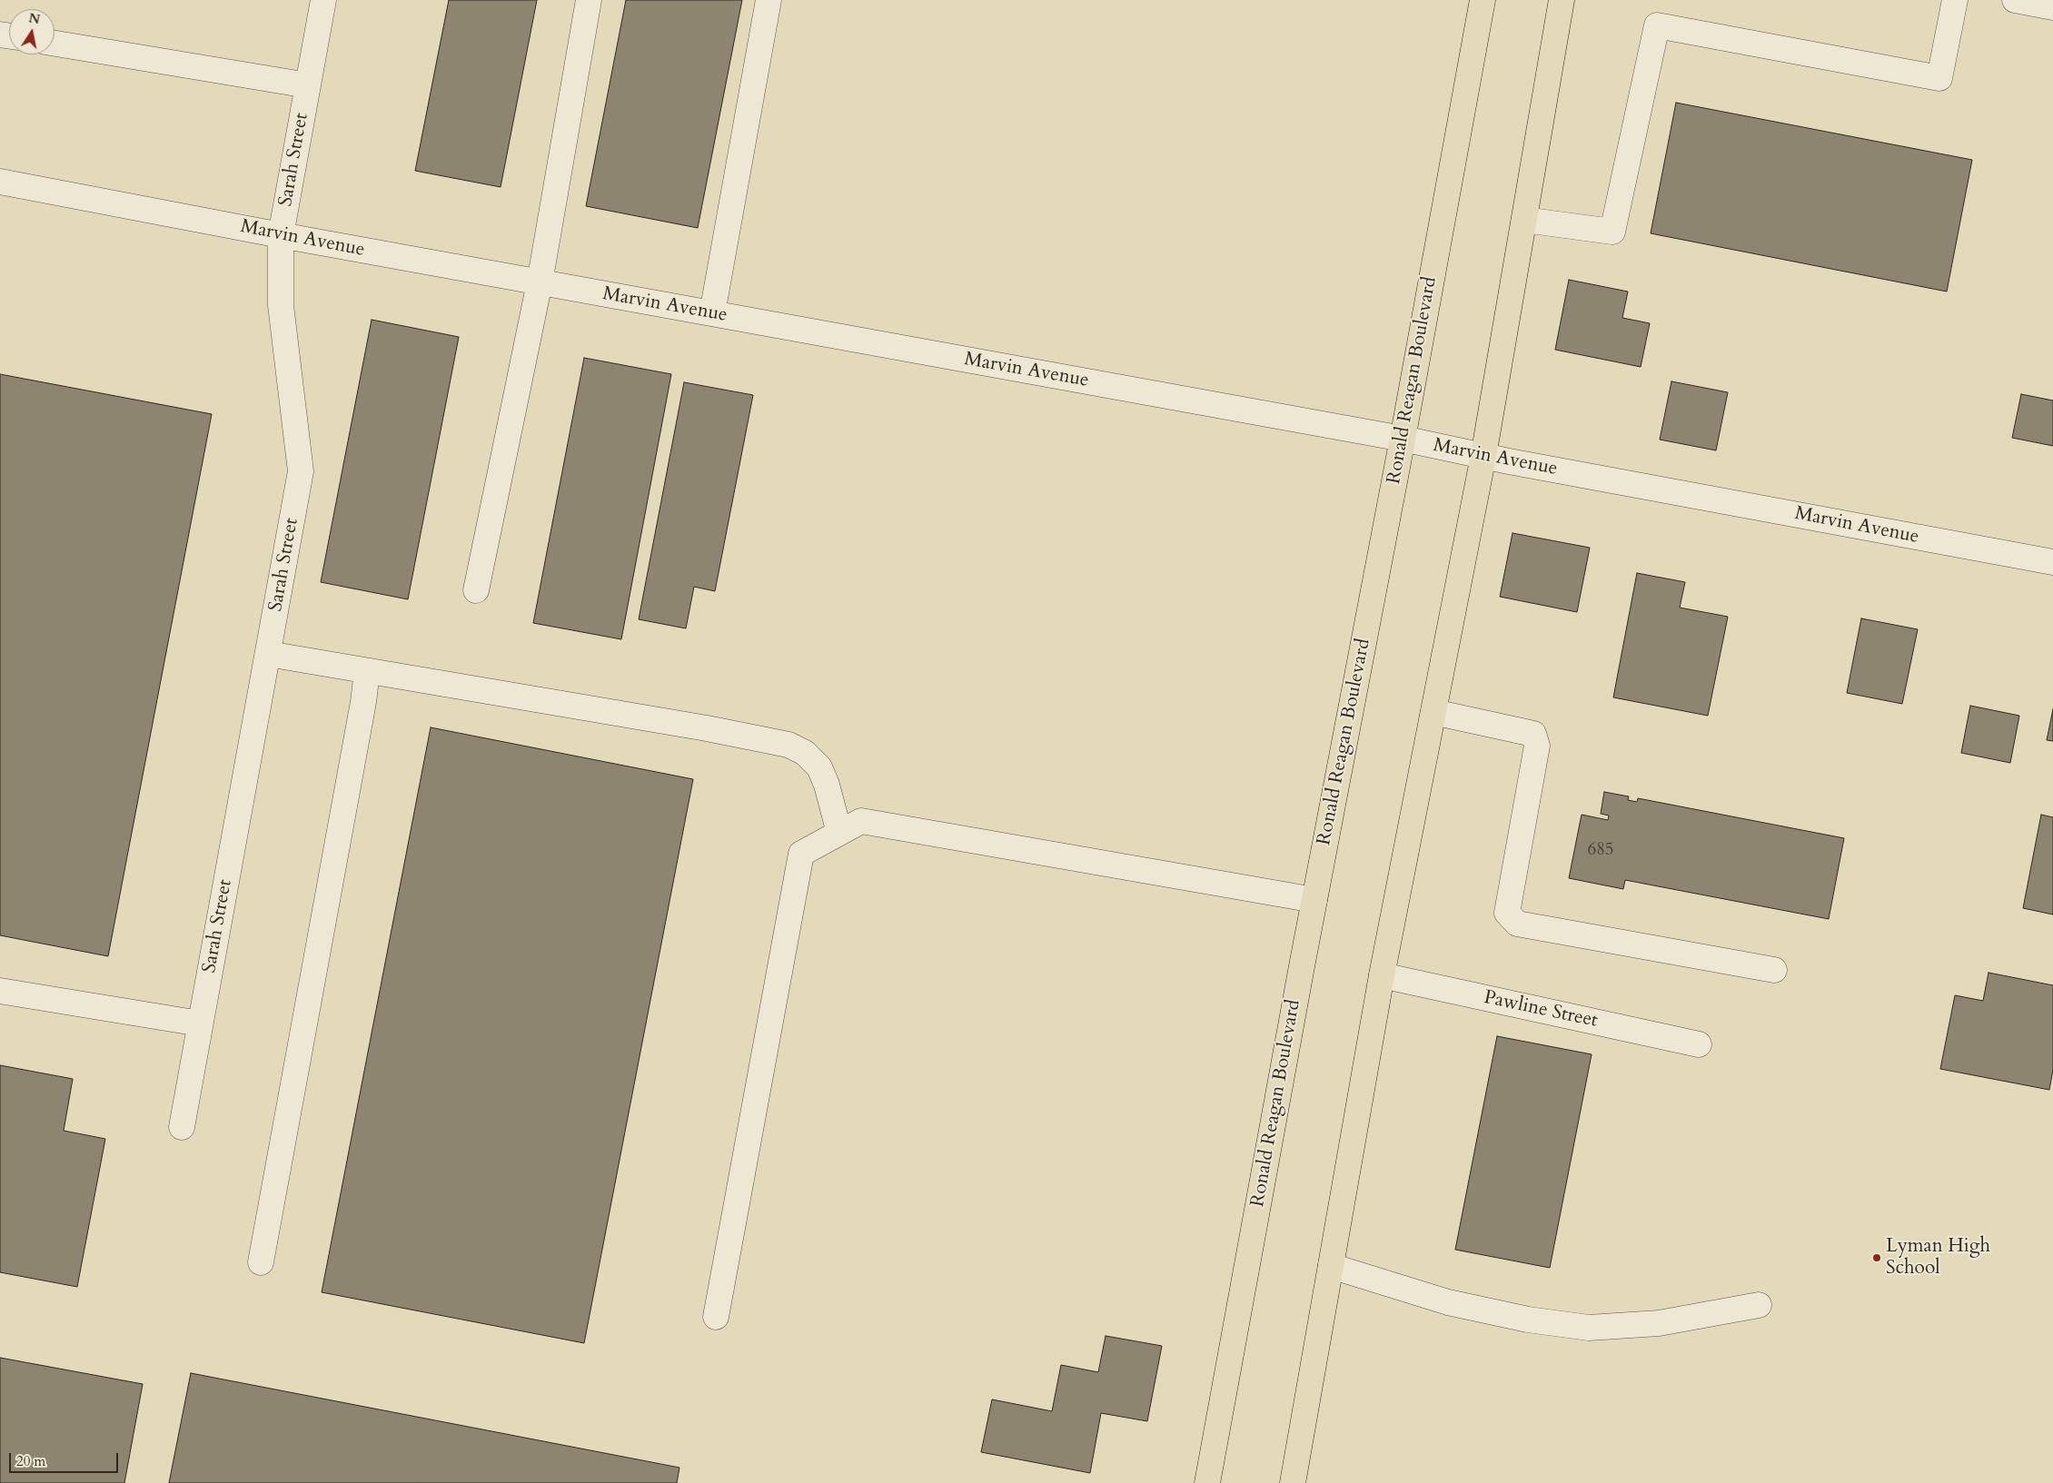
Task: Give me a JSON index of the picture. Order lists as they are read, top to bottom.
{
  "streets": {
    "main road": ["Ronald Reagan Boulevard"],
    "street": ["Sarah Street", "Marvin Avenue", "Pawline Street"]
  },
  "crossings": [
    ["Sarah Street", "Marvin Avenue"],
    ["Marvin Avenue", "Ronald Reagan Boulevard"]
  ],
  "places": ["Lyman High School"],
  "house_numbers": ["685"],
  "scale_bar": "20 m",
  "north": "top"
}
